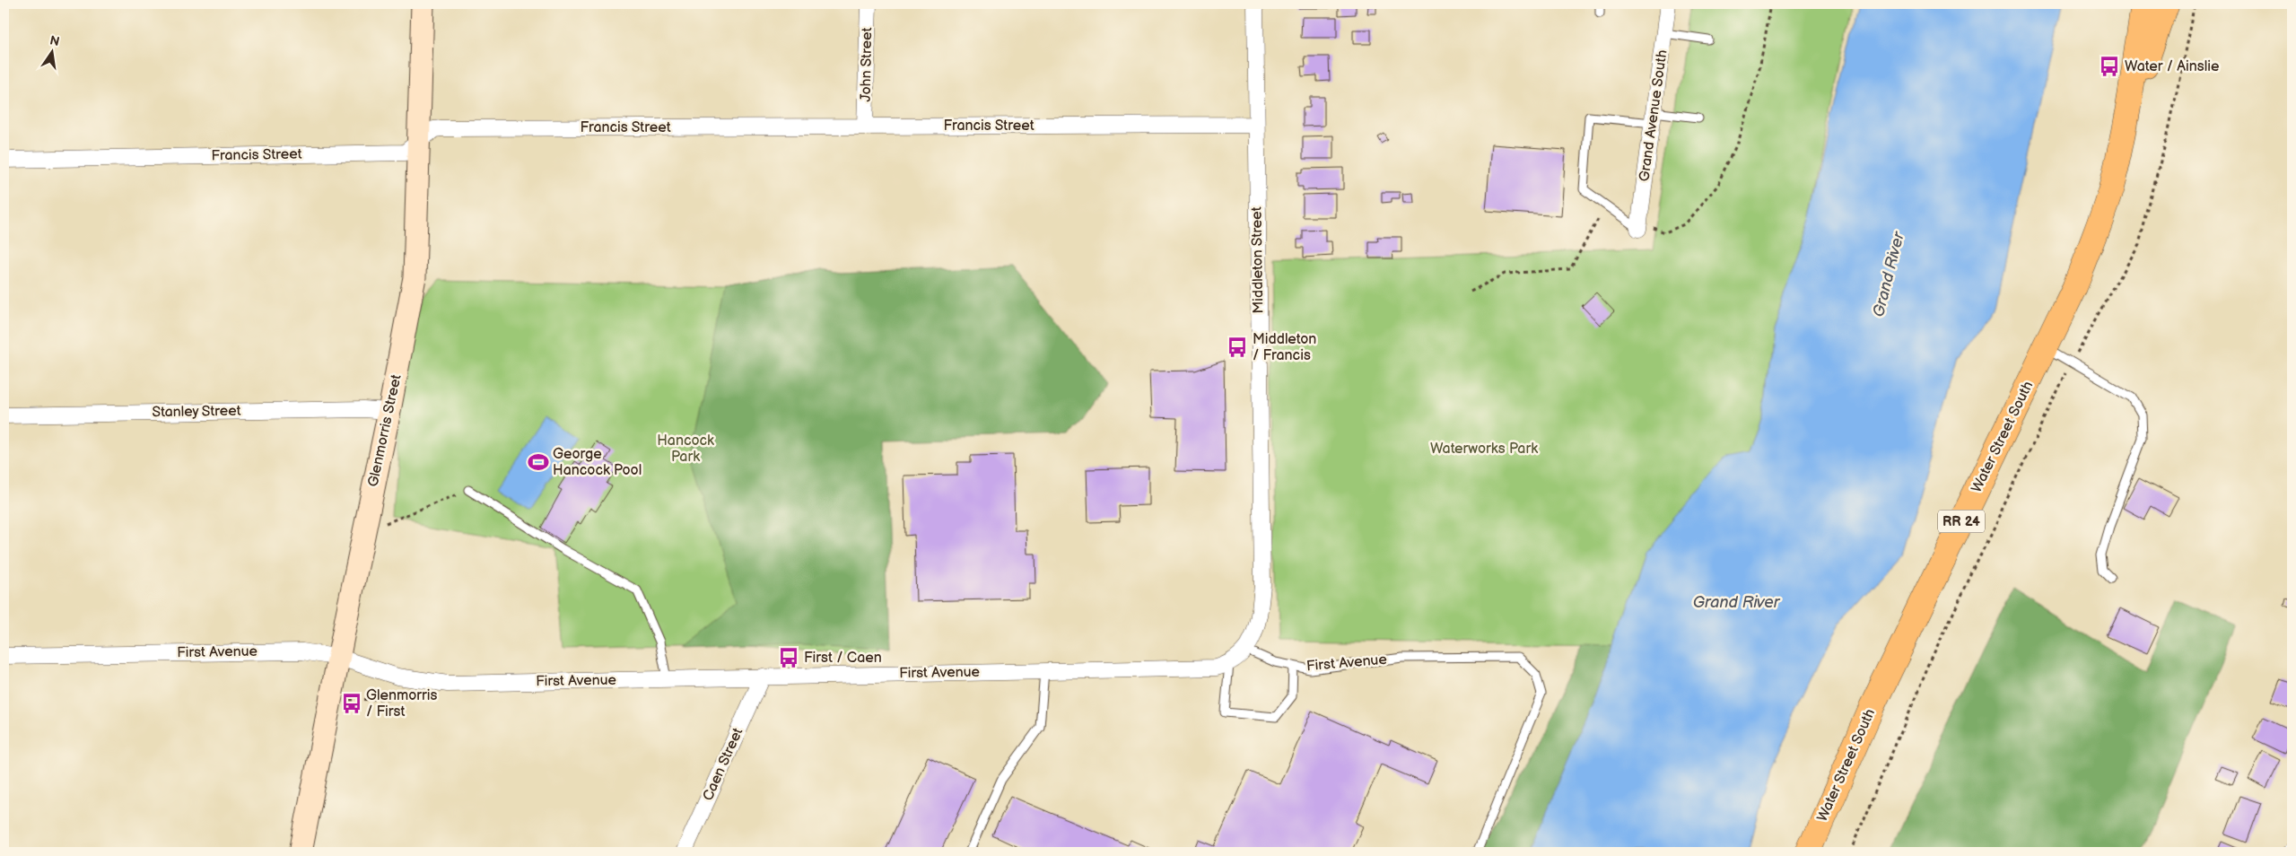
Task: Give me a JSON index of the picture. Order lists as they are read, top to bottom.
{
  "streets": {
    "main road": ["Water Street South", "RR 24"],
    "street": [
      "John Street",
      "Grand Avenue South",
      "Francis Street",
      "Middleton Street",
      "Stanley Street",
      "Glenmorris Street",
      "First Avenue",
      "Caen Street"
    ]
  },
  "crossings": [
    ["John Street", "Francis Street"],
    ["Francis Street", "Middleton Street"],
    ["Francis Street", "Glenmorris Street"],
    ["Middleton Street", "First Avenue"],
    ["Stanley Street", "Glenmorris Street"],
    ["Glenmorris Street", "First Avenue"],
    ["First Avenue", "Caen Street"]
  ],
  "water": ["Grand River"],
  "parks": ["Hancock Park", "Waterworks Park"],
  "places": {
    "bus stop": [
      "Water / Ainslie",
      "Middleton / Francis",
      "First / Caen",
      "Glenmorris / First"
    ],
    "sports": ["George Hancock Pool"]
  },
  "north": "top"
}
